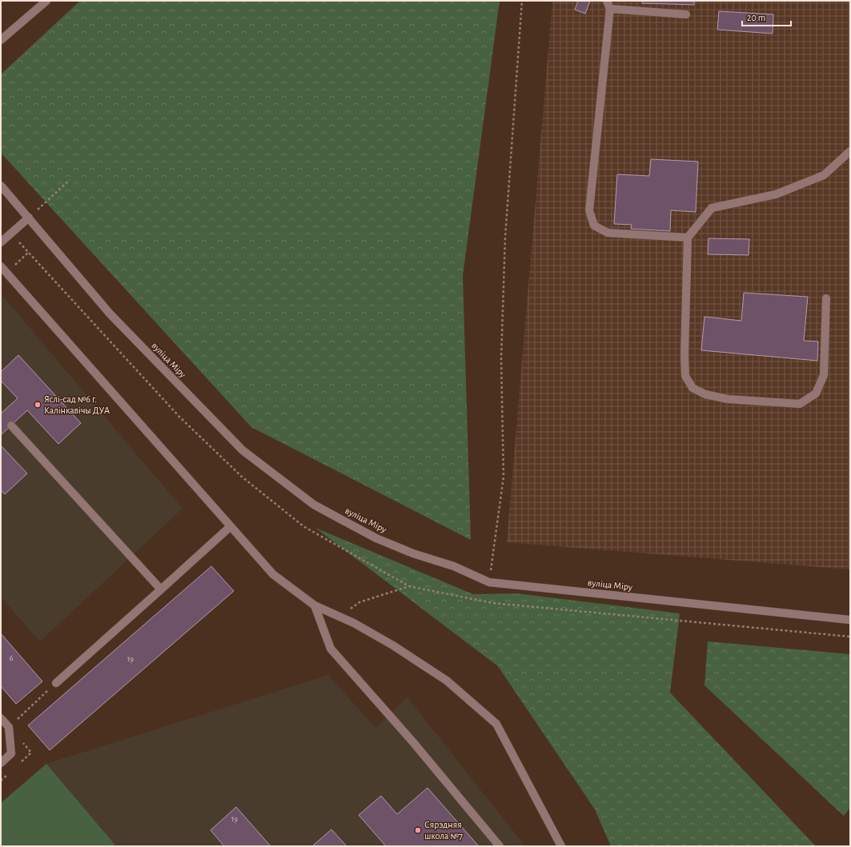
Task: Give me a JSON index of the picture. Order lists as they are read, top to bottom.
{
  "streets": {
    "street": ["вуліца Міру"]
  },
  "places": ["Яслі-сад №6 г. Калінкавічы ДУА", "Сярэдняя школа №7"],
  "house_numbers": ["6", "19", "19"],
  "scale_bar": "20 m"
}
